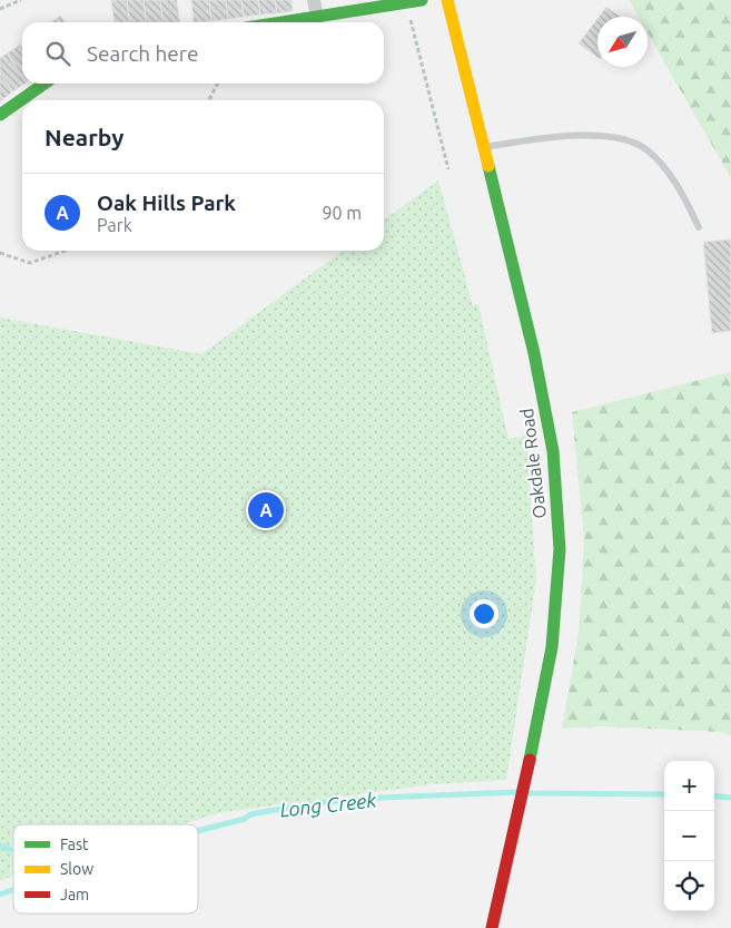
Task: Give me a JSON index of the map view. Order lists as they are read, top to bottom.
{
  "streets": {
    "main road": ["Oakdale Road"]
  },
  "water": ["Long Creek"],
  "legend": ["Fast", "Slow", "Jam"],
  "north": "bottom left",
  "page": {
    "search": "Search here",
    "heading": "Nearby",
    "list": [
      {
        "mark": "A",
        "name": "Oak Hills Park",
        "note": "Park",
        "value": "90 m"
      }
    ],
    "pins": "A",
    "map_buttons": ["+", "−"]
  }
}
